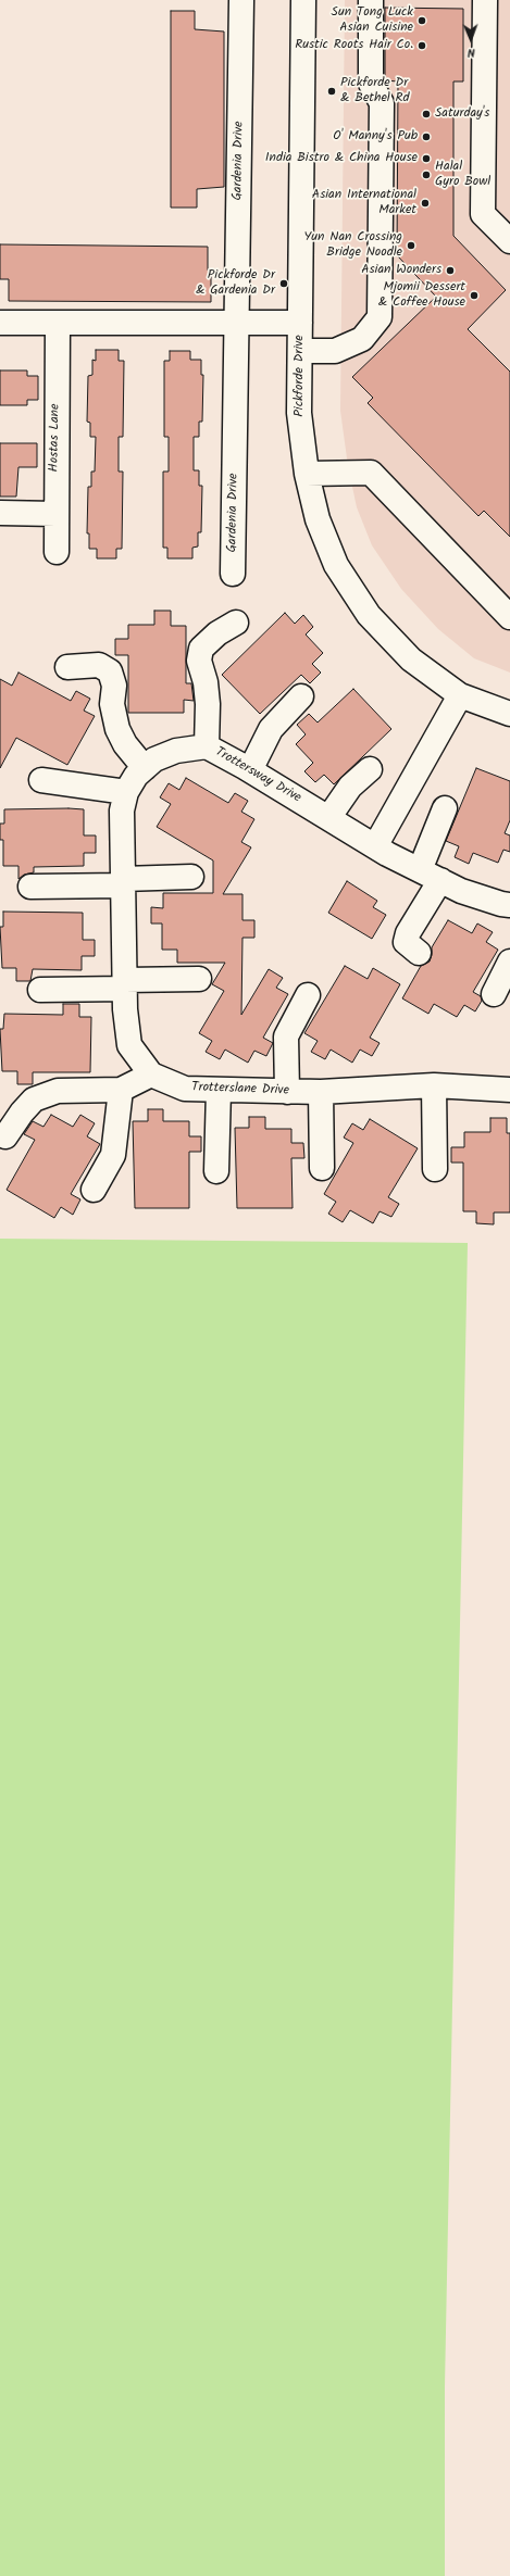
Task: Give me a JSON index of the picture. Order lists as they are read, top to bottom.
{
  "streets": {
    "street": [
      "Gardenia Drive",
      "Pickforde Drive",
      "Hostas Lane",
      "Trottersway Drive",
      "Trotterslane Drive"
    ]
  },
  "places": [
    "Sun Tong Luck Asian Cuisine",
    "Rustic Roots Hair Co.",
    "Pickforde Dr & Bethel Rd",
    "Saturday's",
    "O' Manny's Pub",
    "India Bistro & China House",
    "Halal Gyro Bowl",
    "Asian International Market",
    "Yun Nan Crossing Bridge Noodle",
    "Asian Wonders",
    "Pickforde Dr & Gardenia Dr",
    "Mjomii Dessert & Coffee House"
  ],
  "north": "bottom"
}
